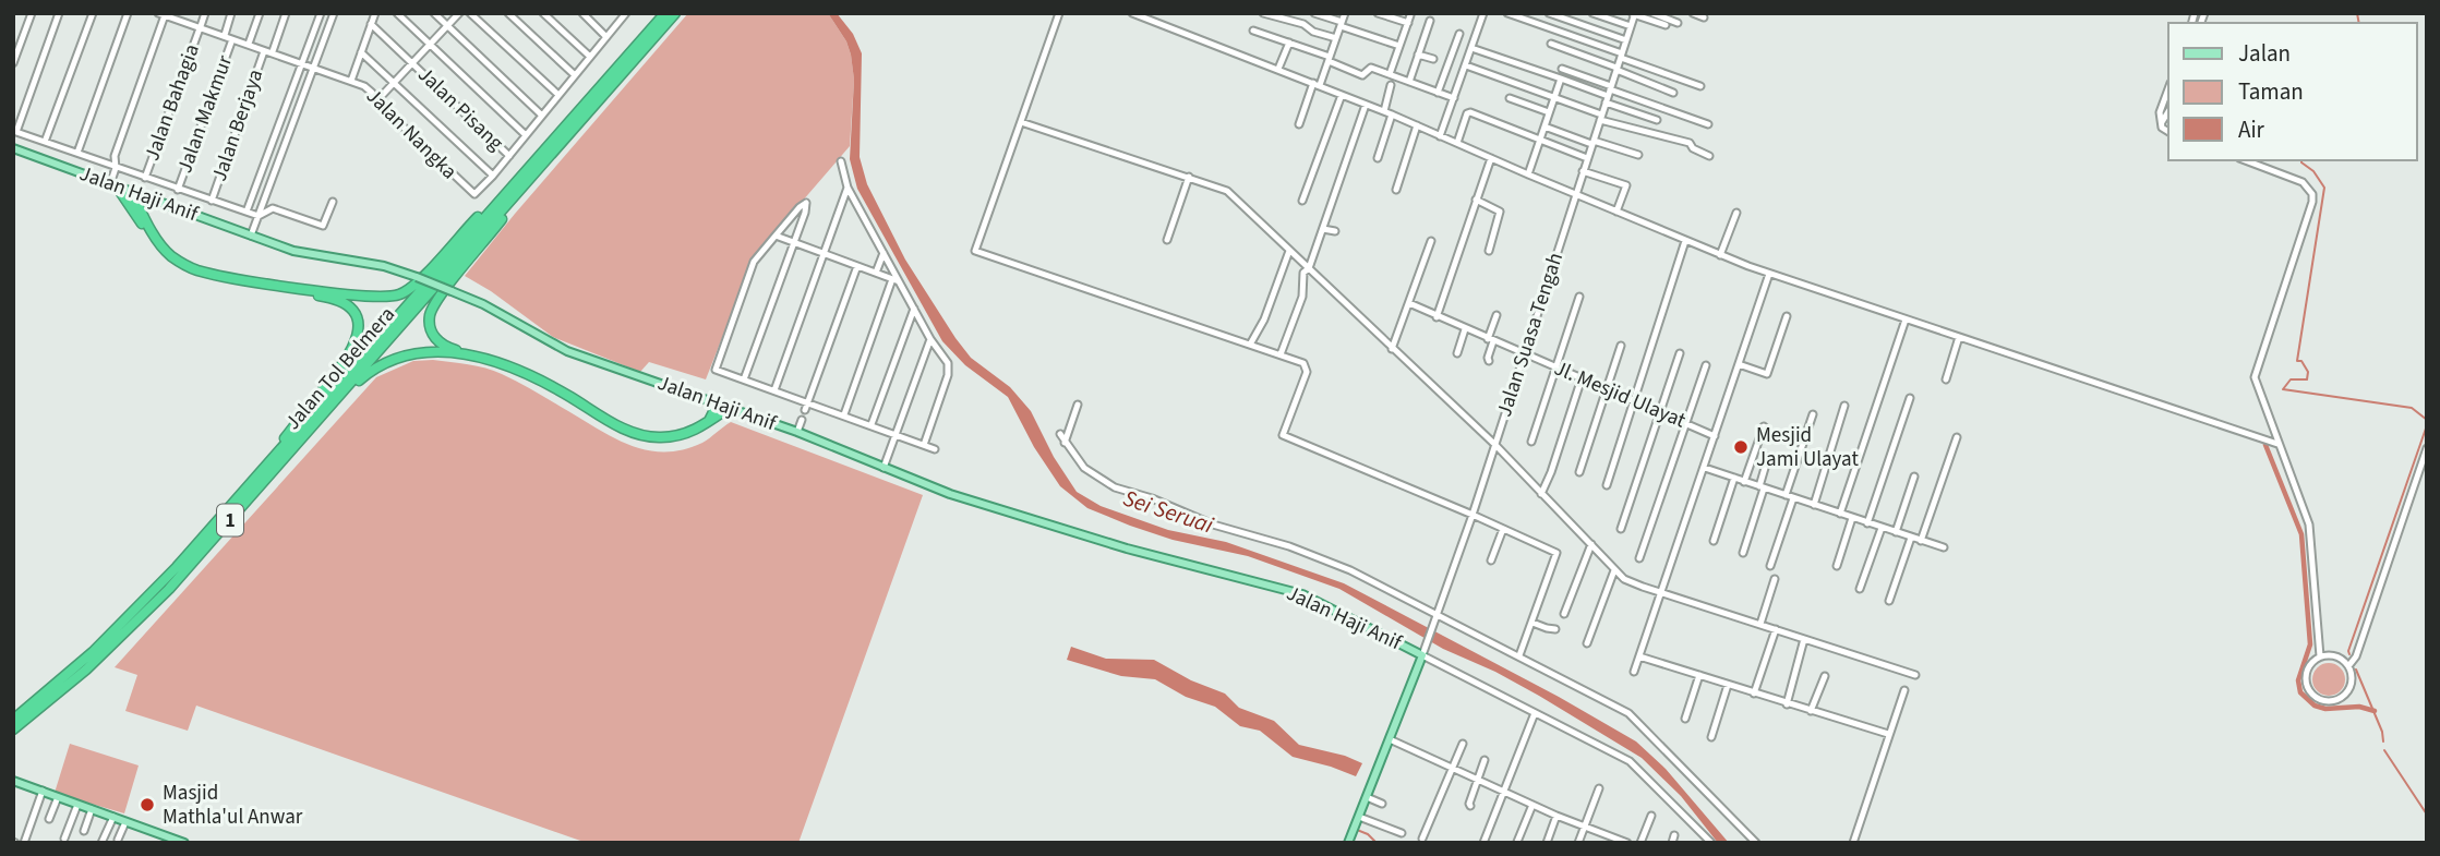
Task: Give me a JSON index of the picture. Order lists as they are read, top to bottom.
{
  "streets": {
    "highway": ["Jalan Tol Belmera", "1"],
    "main road": ["Jalan Haji Anif"],
    "street": [
      "Jalan Bahagia",
      "Jalan Pisang",
      "Jalan Makmur",
      "Jalan Berjaya",
      "Jalan Nangka",
      "Jalan Suasa Tengah",
      "Jl. Mesjid Ulayat"
    ]
  },
  "crossings": [
    ["Jalan Haji Anif", "Jalan Suasa Tengah"],
    ["Jalan Suasa Tengah", "Jl. Mesjid Ulayat"]
  ],
  "water": ["Sei Seruai"],
  "places": ["Mesjid Jami Ulayat", "Masjid Mathla'ul Anwar"],
  "legend": ["Jalan", "Taman", "Air"]
}
